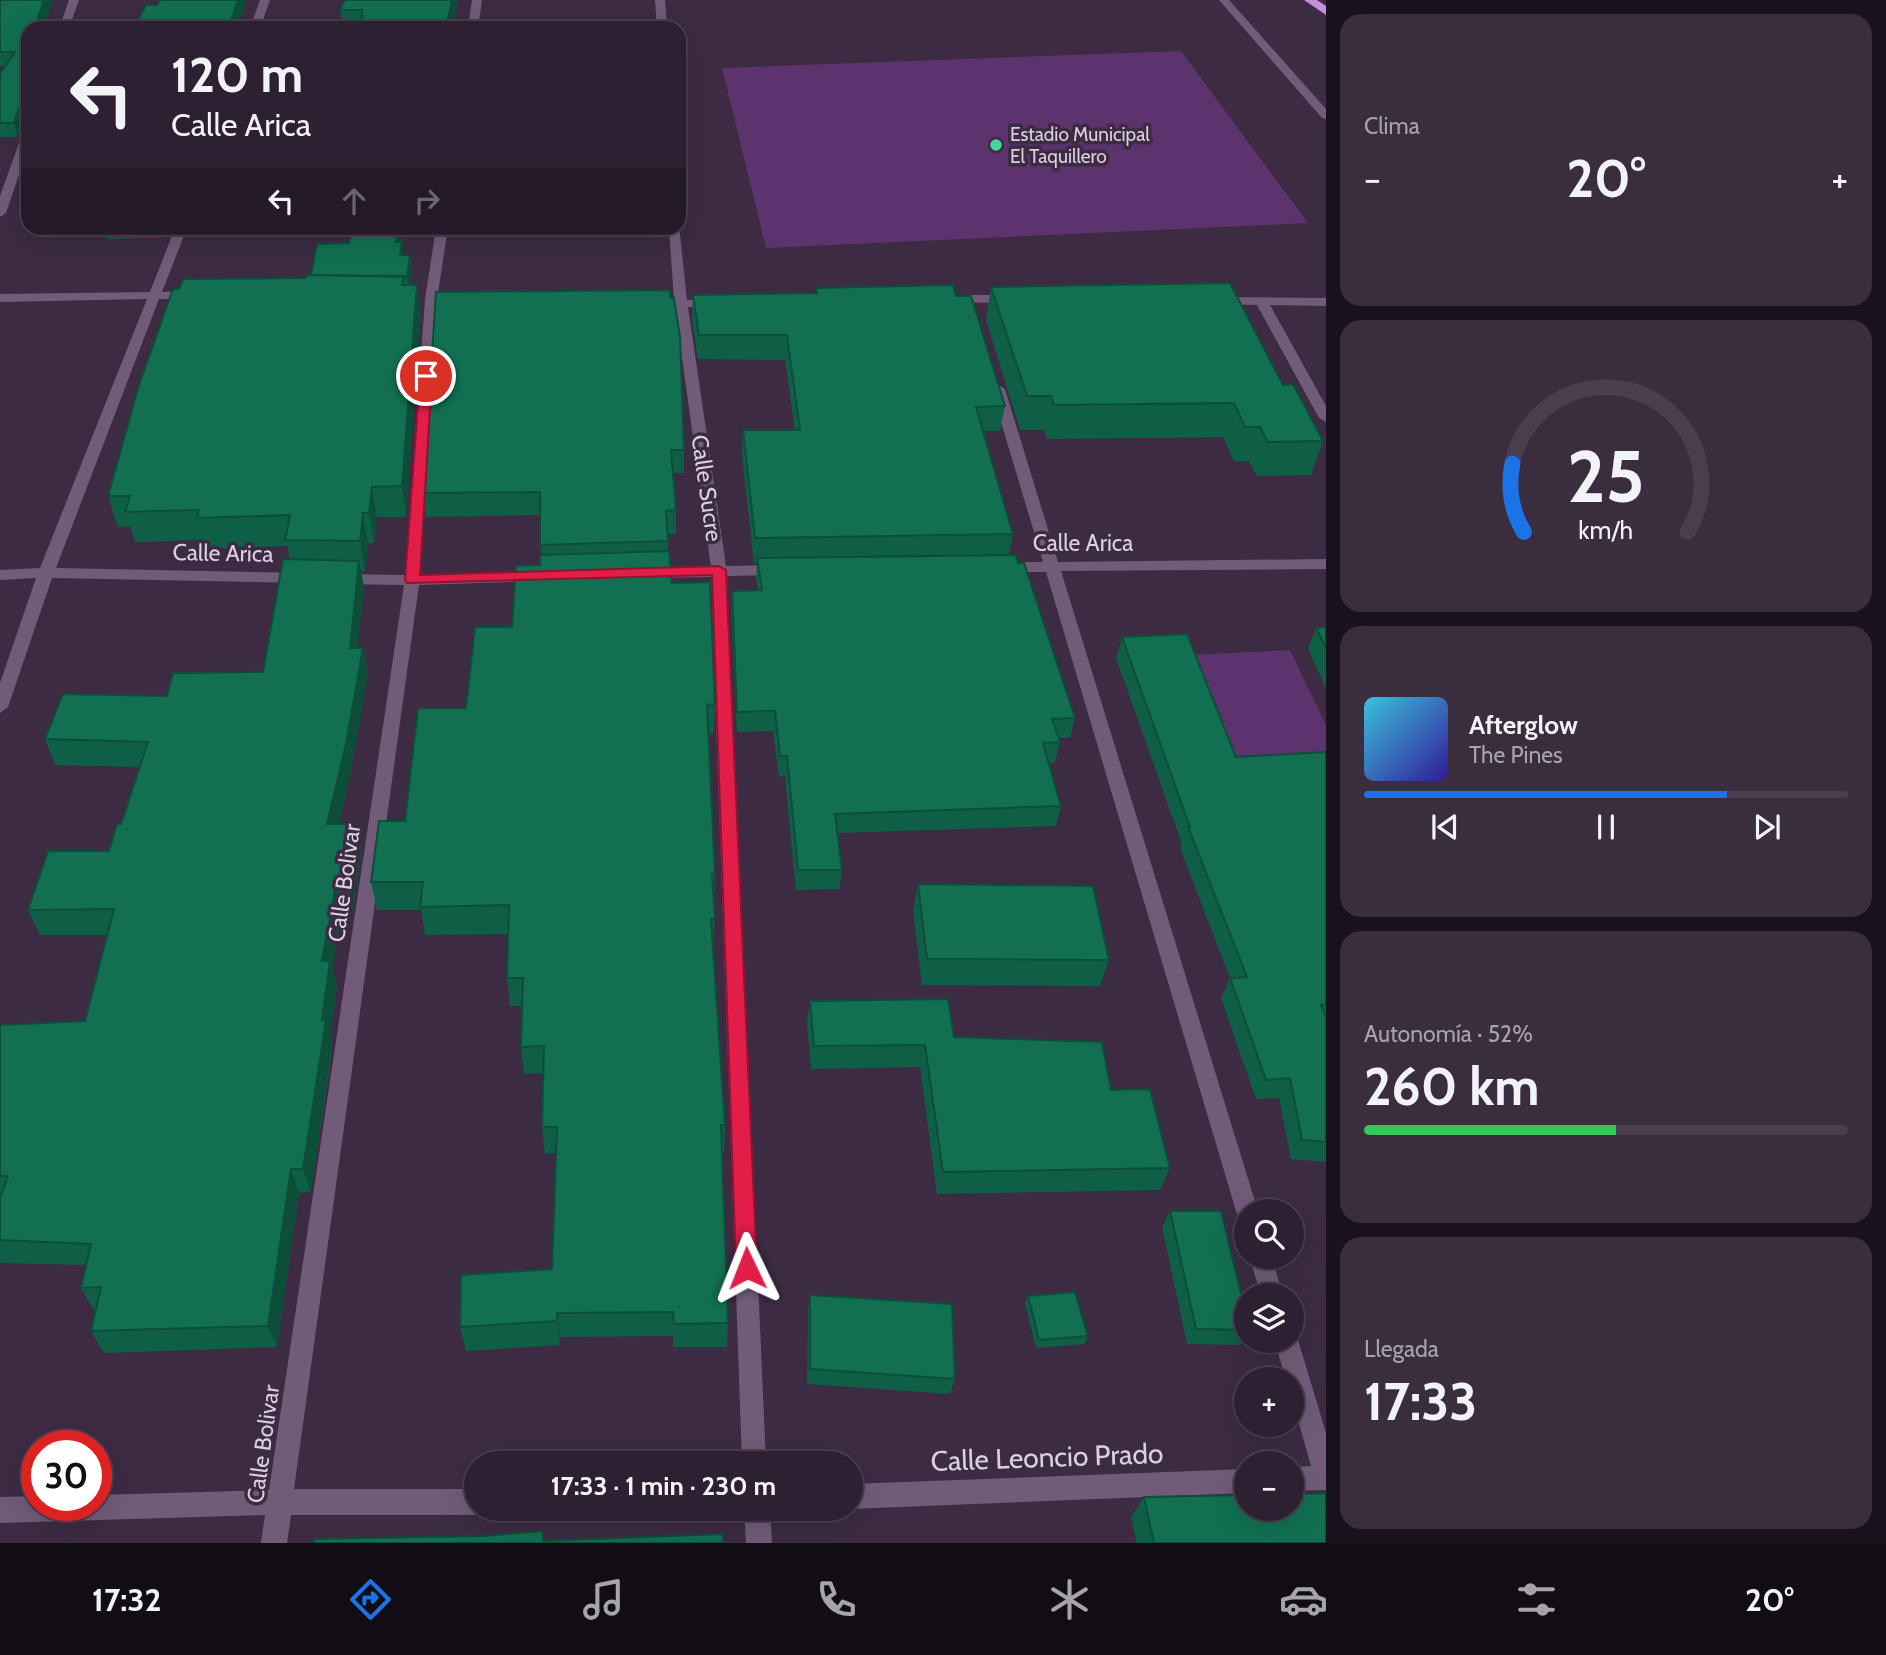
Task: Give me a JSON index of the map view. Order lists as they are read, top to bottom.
{
  "streets": {
    "street": [
      "Calle Sucre",
      "Calle Arica",
      "Calle Bolivar",
      "Calle Leoncio Prado"
    ]
  },
  "crossings": [
    ["Calle Arica", "Calle Bolivar"]
  ],
  "places": ["Estadio Municipal El Taquillero"],
  "page": {
    "tile": [
      "Clima",
      ["Autonomía · 52%", "260 km"],
      ["Llegada", "17:33"]
    ],
    "turn": ["120 m", "Calle Arica"],
    "heat": ["−", "20°", "+"],
    "song": ["Afterglow", "The Pines"],
    "map_buttons": ["+", "−"],
    "limit": "30",
    "trip": "17:33 · 1 min · 230 m",
    "tabs": ["17:32", "20°"],
    "gauge": ["25", "km/h"]
  }
}
